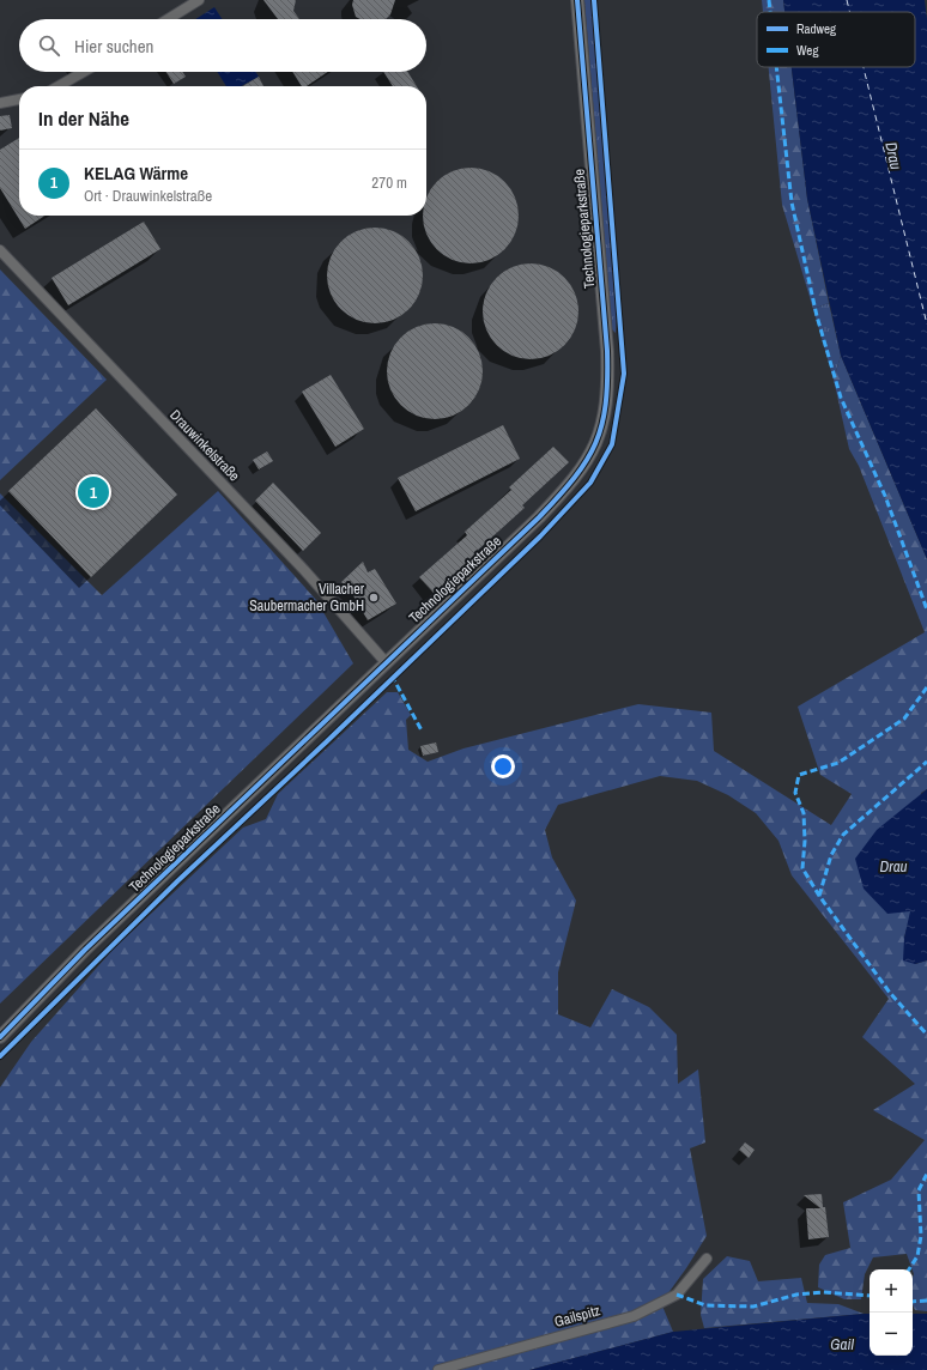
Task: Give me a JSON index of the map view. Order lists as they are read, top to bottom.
{
  "streets": {
    "street": ["Technologieparkstraße", "Drauwinkelstraße", "Gailspitz"]
  },
  "crossings": [
    ["Technologieparkstraße", "Drauwinkelstraße"]
  ],
  "water": ["Drau", "Gail"],
  "places": ["Villacher Saubermacher GmbH"],
  "legend": ["Radweg", "Weg"],
  "page": {
    "search": "Hier suchen",
    "heading": "In der Nähe",
    "list": [
      {
        "mark": "1",
        "name": "KELAG Wärme",
        "note": "Ort · Drauwinkelstraße",
        "value": "270 m"
      }
    ],
    "pins": "1",
    "map_buttons": ["+", "−"]
  }
}
